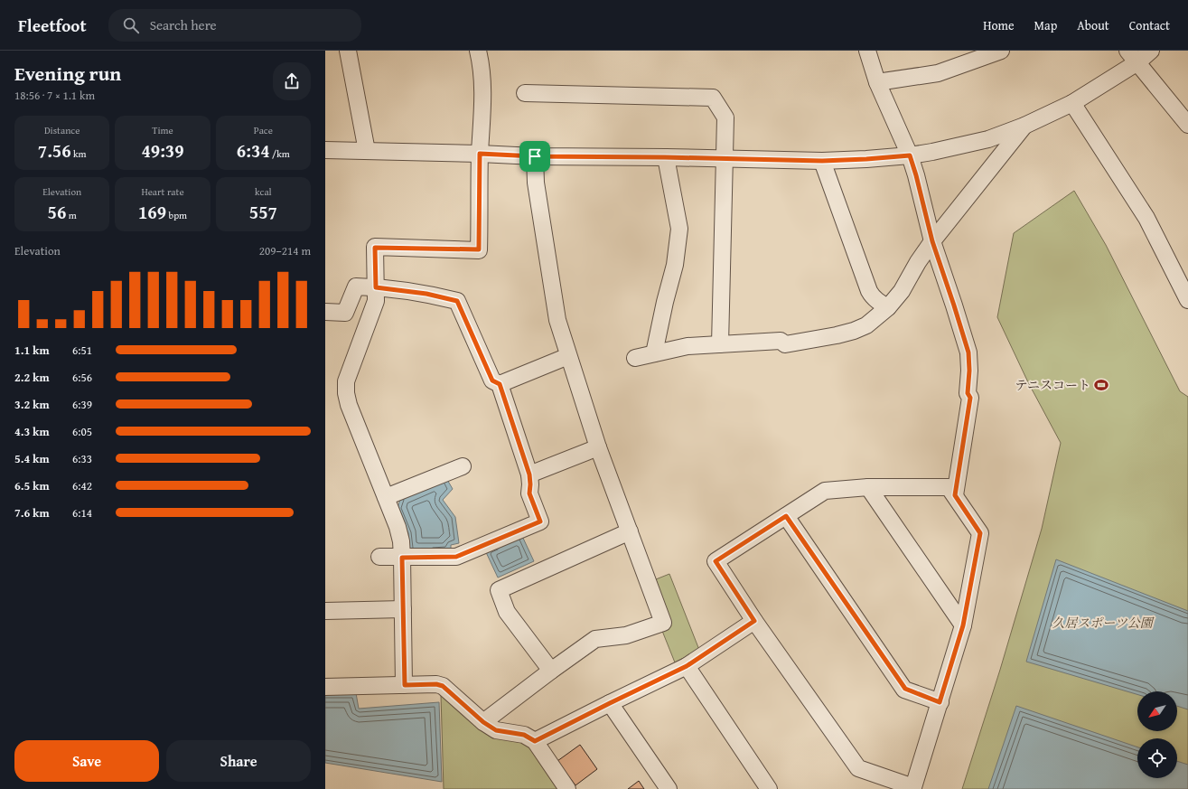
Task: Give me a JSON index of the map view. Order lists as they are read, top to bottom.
{
  "parks": ["久居スポーツ公園"],
  "places": {
    "sports": ["テニスコート"]
  },
  "north": "bottom left",
  "page": {
    "header": "Fleetfoot",
    "search": "Search here",
    "nav": [
      "Home",
      "Map",
      "About",
      "Contact"
    ],
    "heading": ["Evening run", "18:56 · 7 × 1.1 km"],
    "stats": [
      ["Distance", "7.56 km"],
      ["Time", "49:39"],
      ["Pace", "6:34 /km"],
      ["Elevation", "56 m"],
      ["Heart rate", "169 bpm"],
      ["kcal", "557"]
    ],
    "chart": ["Elevation", "209–214 m"],
    "list": [
      {
        "name": "1.1 km",
        "note": "6:51"
      },
      {
        "name": "2.2 km",
        "note": "6:56"
      },
      {
        "name": "3.2 km",
        "note": "6:39"
      },
      {
        "name": "4.3 km",
        "note": "6:05"
      },
      {
        "name": "5.4 km",
        "note": "6:33"
      },
      {
        "name": "6.5 km",
        "note": "6:42"
      },
      {
        "name": "7.6 km",
        "note": "6:14"
      }
    ],
    "buttons": ["Save", "Share"]
  }
}
